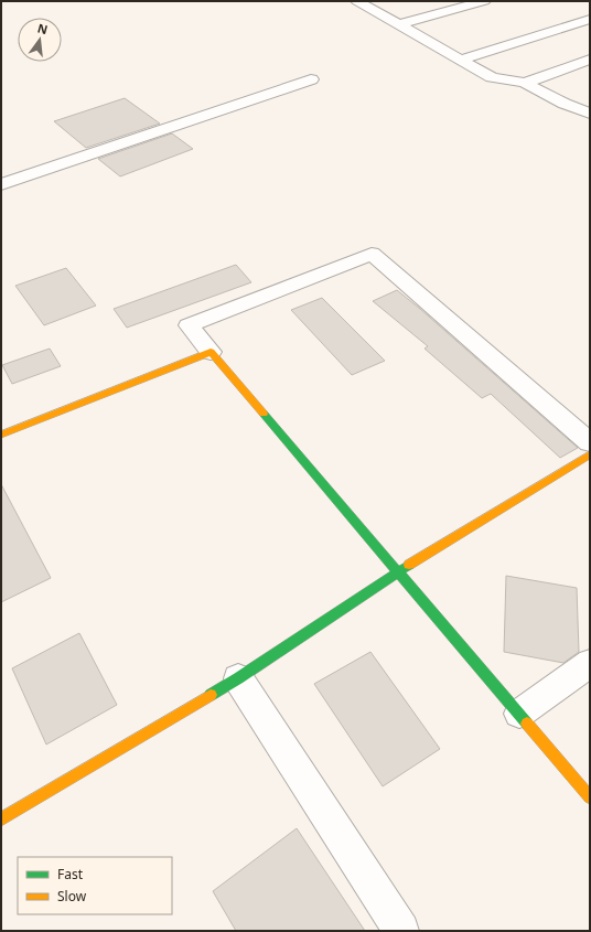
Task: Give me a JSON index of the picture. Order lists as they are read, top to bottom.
{
  "legend": ["Fast", "Slow"],
  "north": "top"
}
